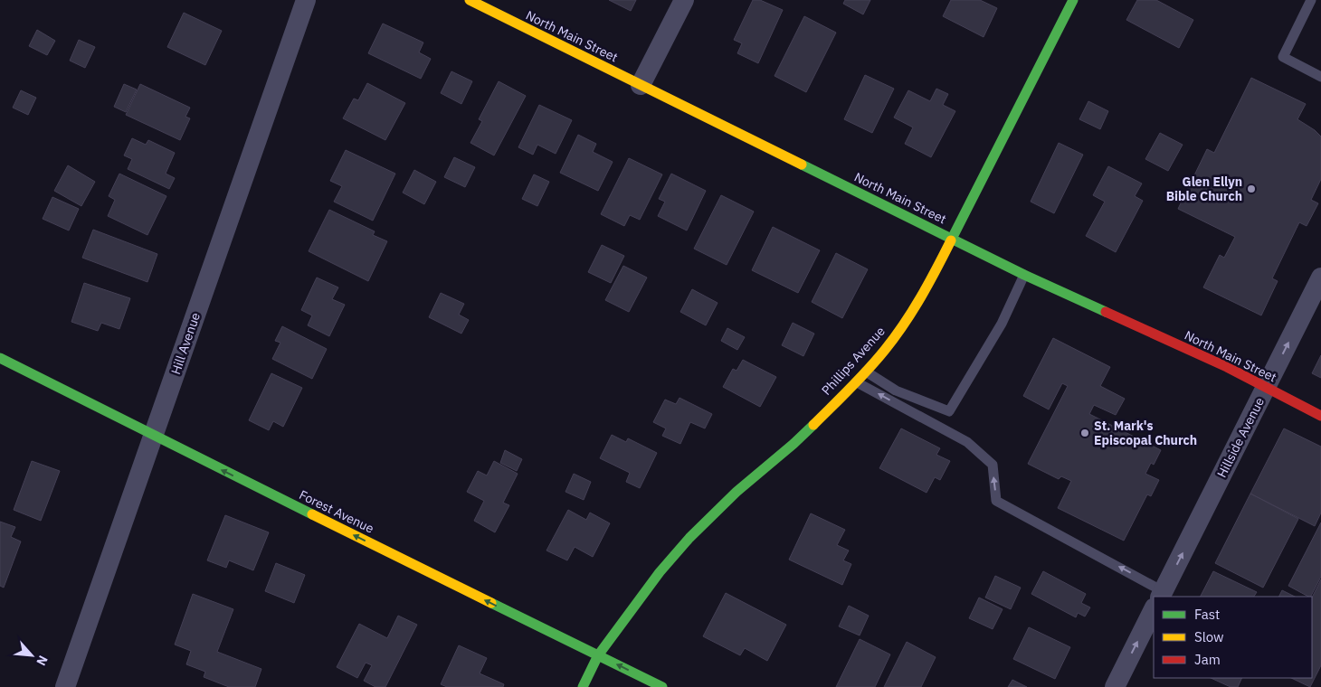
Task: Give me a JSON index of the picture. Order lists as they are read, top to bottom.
{
  "streets": {
    "street": [
      "North Main Street",
      "Hill Avenue",
      "Phillips Avenue",
      "Hillside Avenue",
      "Forest Avenue"
    ]
  },
  "crossings": [
    ["North Main Street", "Phillips Avenue"],
    ["North Main Street", "Hillside Avenue"],
    ["Hill Avenue", "Forest Avenue"],
    ["Phillips Avenue", "Forest Avenue"]
  ],
  "one_way": ["Hillside Avenue", "Forest Avenue"],
  "places": ["Glen Ellyn Bible Church", "St. Mark's Episcopal Church"],
  "legend": ["Fast", "Slow", "Jam"],
  "north": "bottom right"
}
